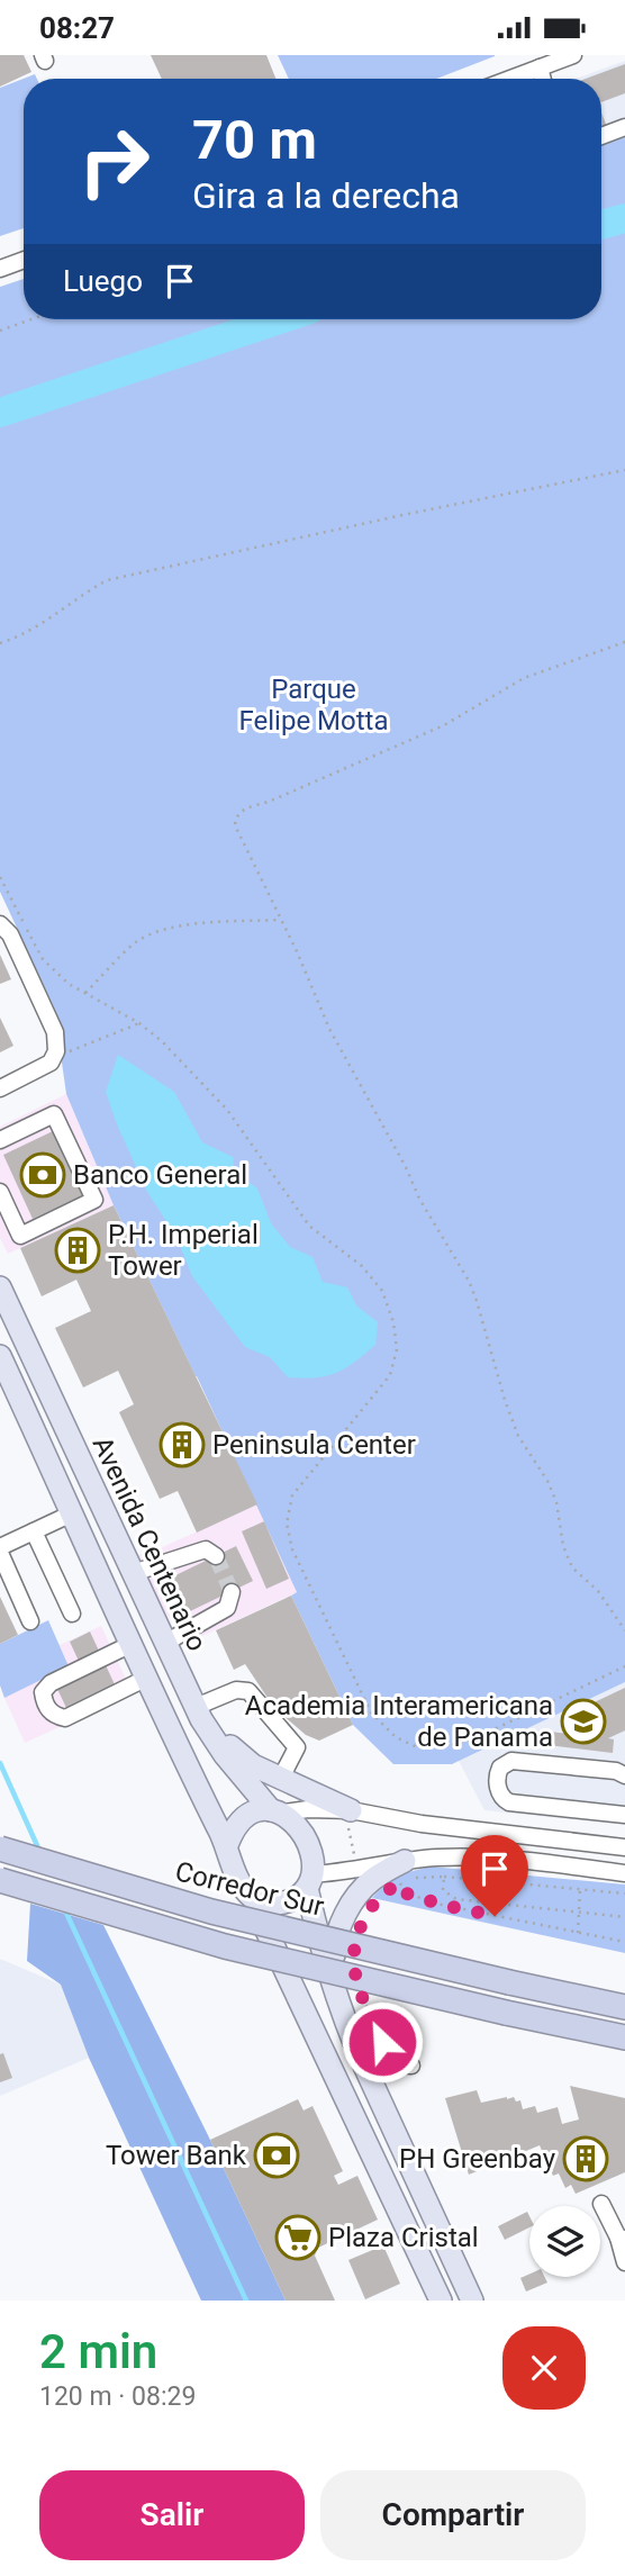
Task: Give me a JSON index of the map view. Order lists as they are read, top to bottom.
{
  "streets": {
    "highway": ["Corredor Sur"],
    "main road": ["Avenida Centenario"]
  },
  "parks": ["Parque Felipe Motta"],
  "places": {
    "bank": ["Banco General", "Tower Bank"],
    "building": ["P.H. Imperial Tower", "Peninsula Center", "PH Greenbay"],
    "school or university": ["Academia Interamericana de Panama"],
    "supermarket": ["Plaza Cristal"]
  },
  "page": {
    "status": "08:27",
    "turn": ["70 m", "Gira a la derecha"],
    "then": "Luego",
    "heading": ["2 min", "120 m · 08:29"],
    "buttons": ["Salir", "Compartir"]
  }
}
